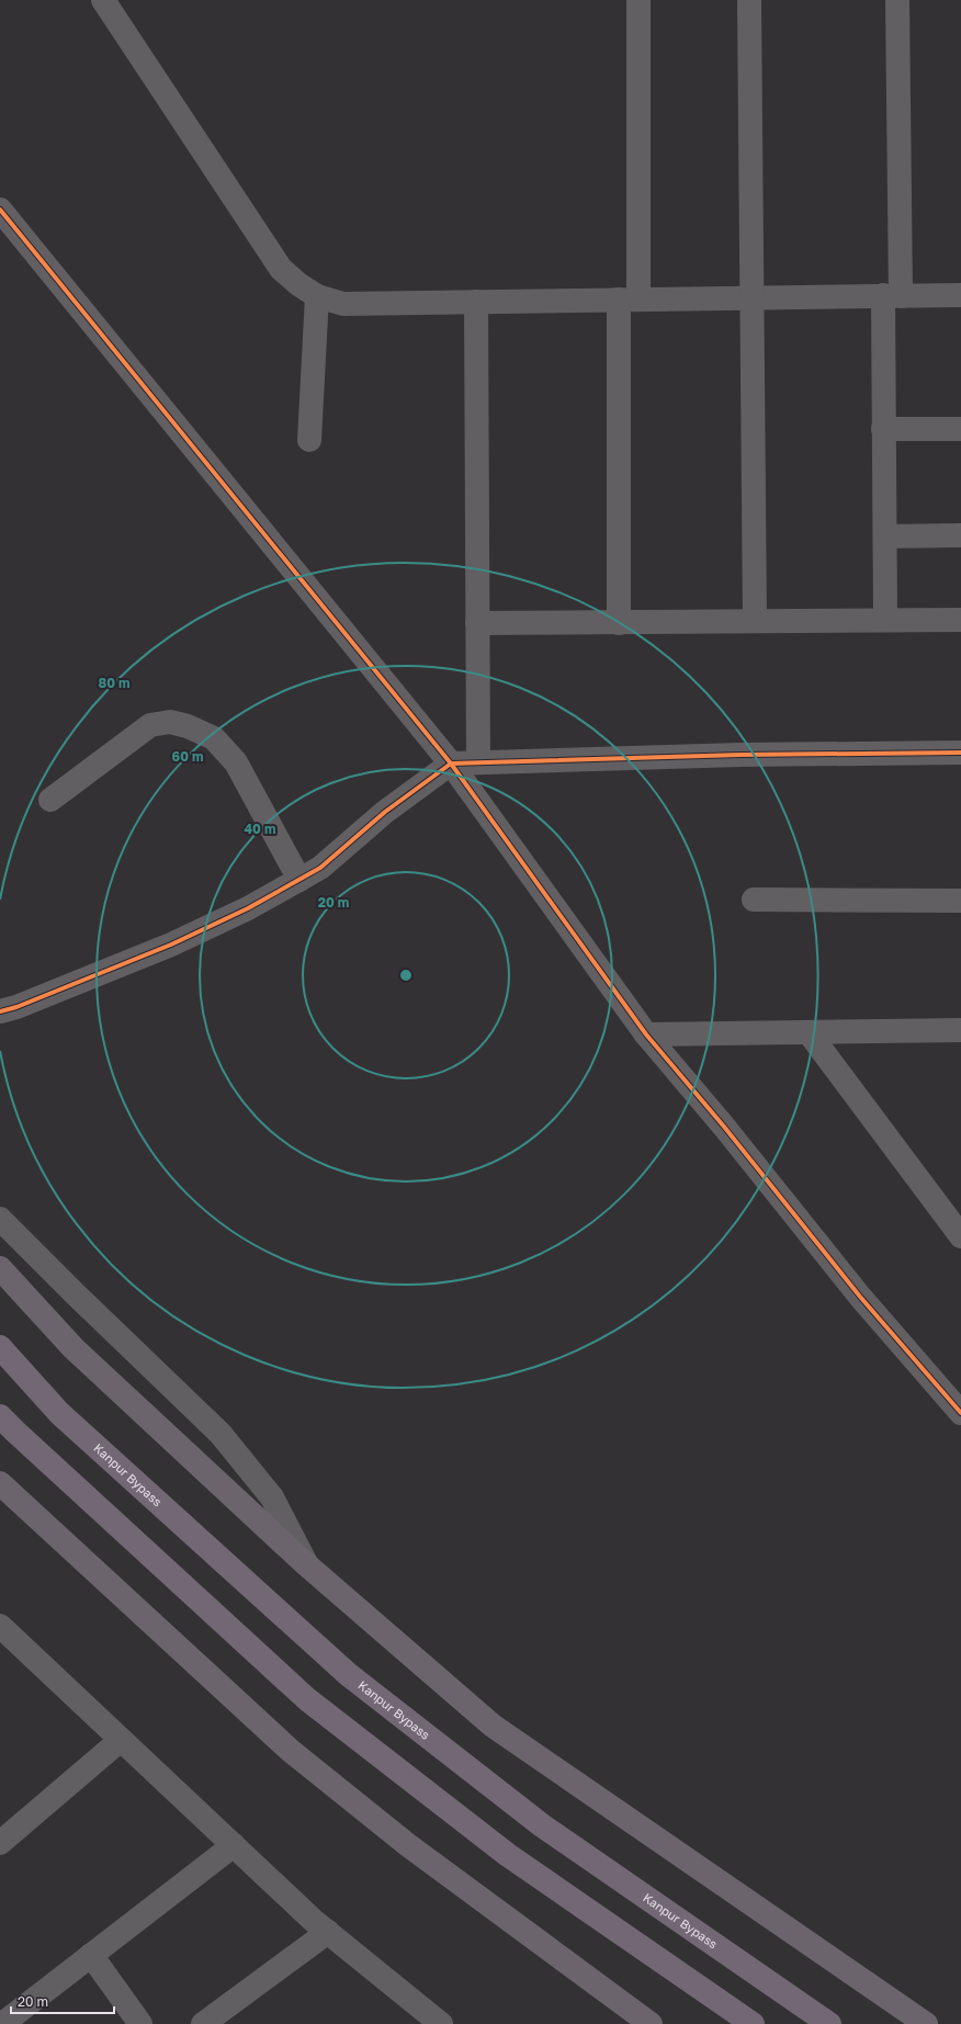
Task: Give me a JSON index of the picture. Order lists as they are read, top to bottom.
{
  "streets": {
    "highway": ["Kanpur Bypass"]
  },
  "scale_bar": "20 m",
  "rings": [
    "80 m",
    "60 m",
    "40 m",
    "20 m"
  ]
}
